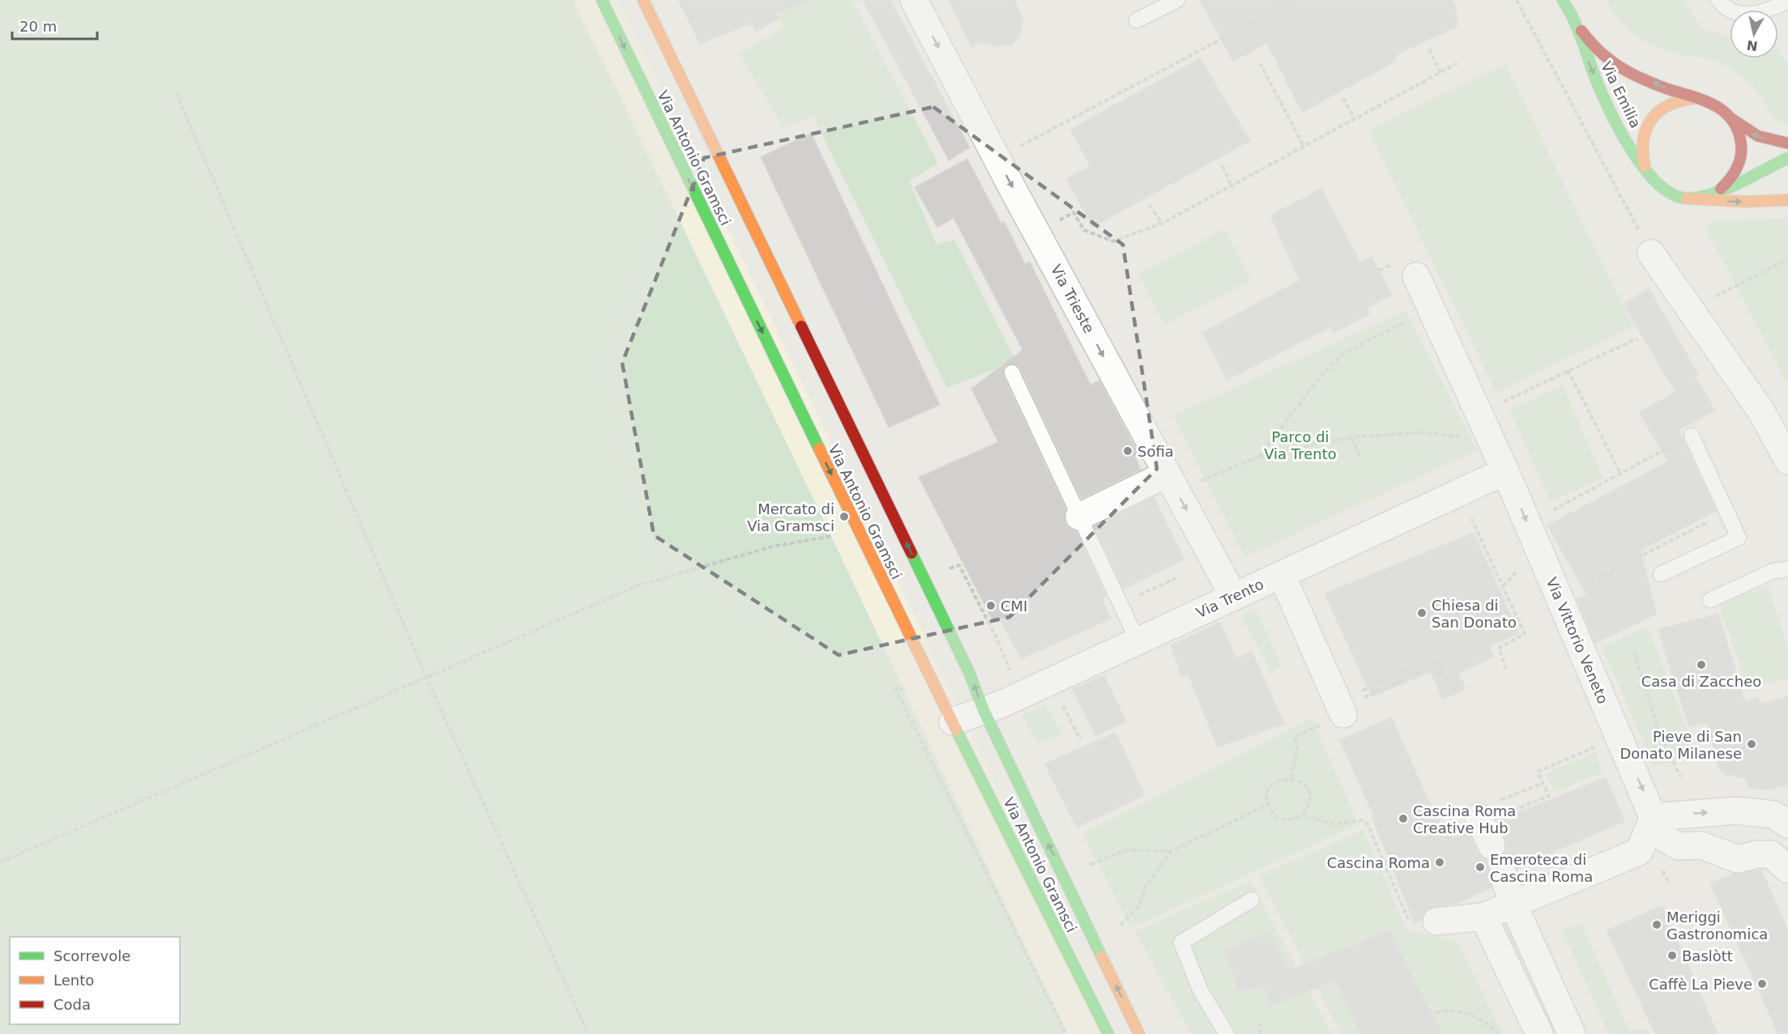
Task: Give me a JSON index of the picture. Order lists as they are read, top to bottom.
{
  "streets": {
    "main road": ["Via Emilia", "Via Antonio Gramsci"],
    "street": ["Via Trieste", "Via Trento", "Via Vittorio Veneto"]
  },
  "crossings": [
    ["Via Antonio Gramsci", "Via Trento"],
    ["Via Trieste", "Via Trento"],
    ["Via Trento", "Via Vittorio Veneto"]
  ],
  "one_way": ["Via Trieste", "Via Vittorio Veneto"],
  "parks": ["Parco di Via Trento"],
  "places": [
    "Sofia",
    "Mercato di Via Gramsci",
    "CMI",
    "Chiesa di San Donato",
    "Casa di Zaccheo",
    "Pieve di San Donato Milanese",
    "Cascina Roma Creative Hub",
    "Cascina Roma",
    "Emeroteca di Cascina Roma",
    "Meriggi Gastronomica",
    "Baslòtt",
    "Caffè La Pieve"
  ],
  "legend": ["Scorrevole", "Lento", "Coda"],
  "scale_bar": "20 m",
  "north": "bottom"
}
